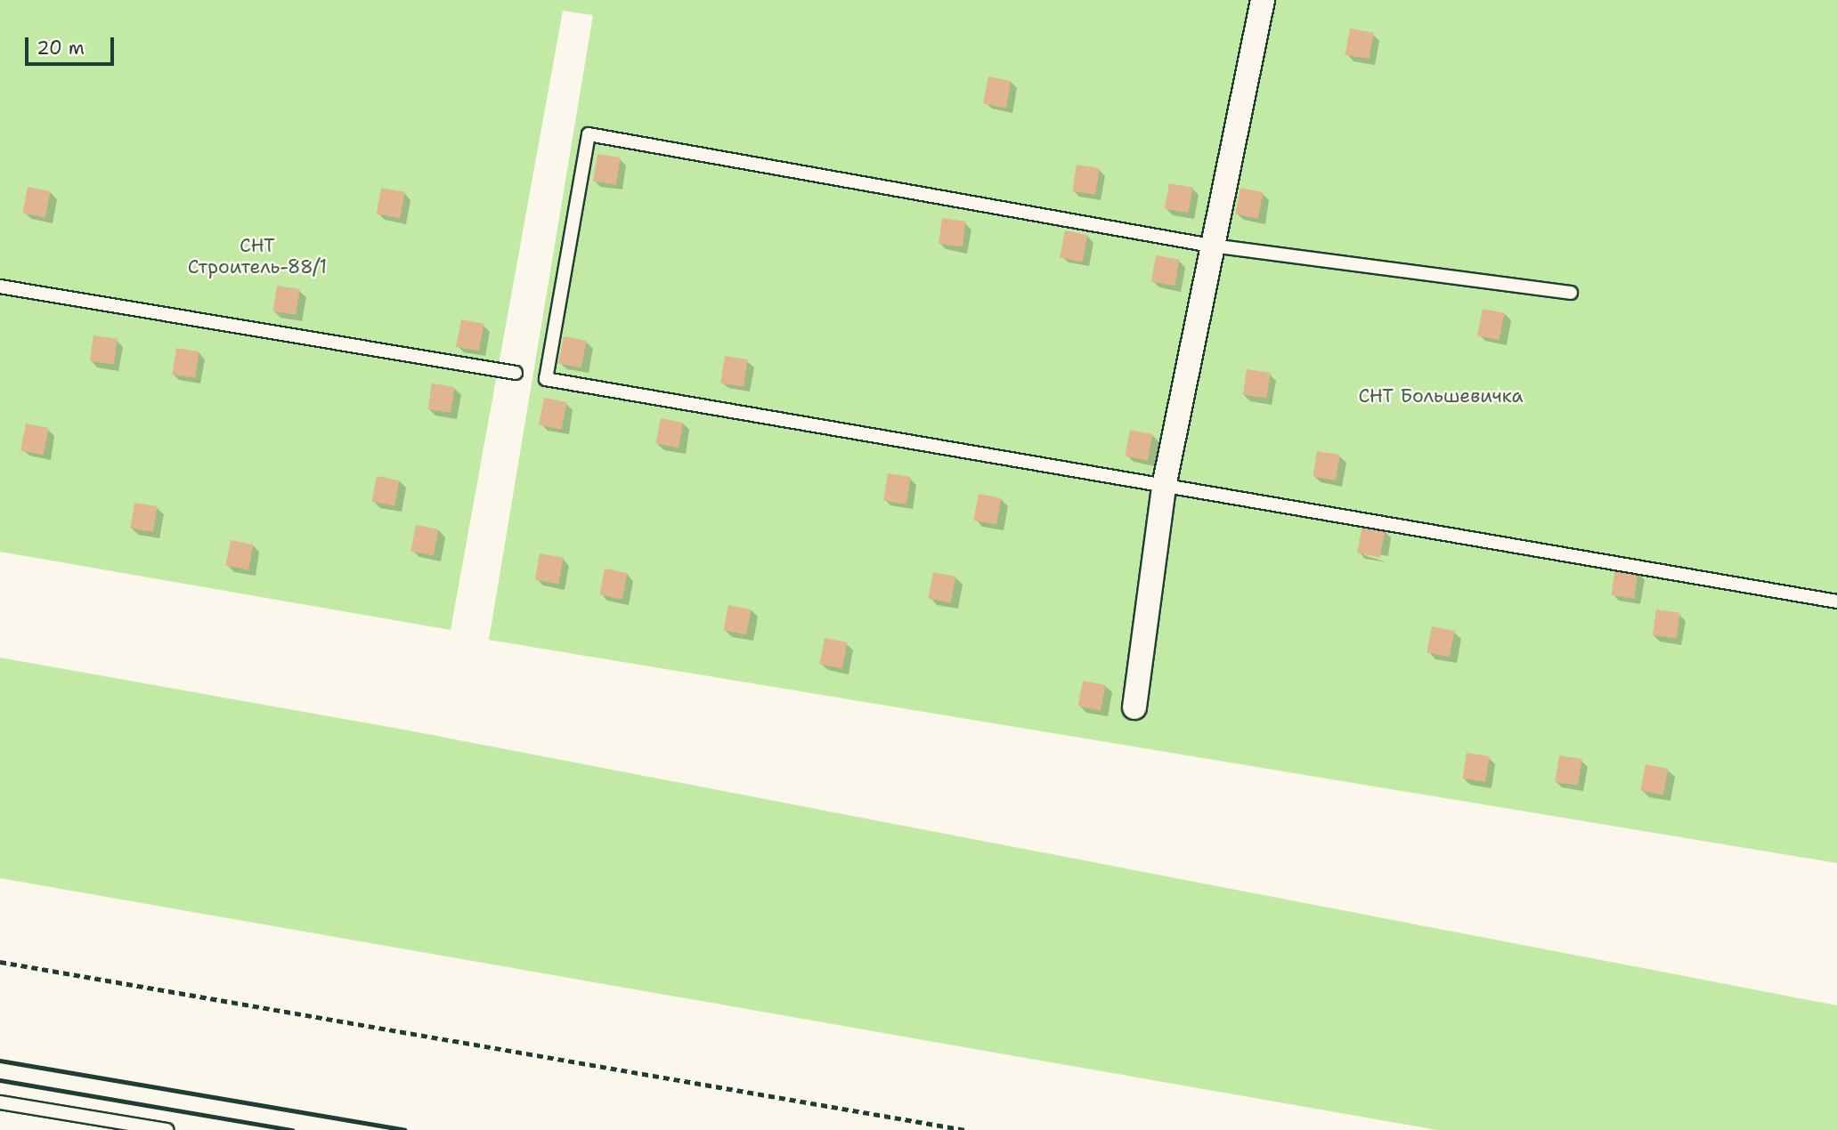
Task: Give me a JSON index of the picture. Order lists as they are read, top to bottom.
{
  "parks": ["СНТ Строитель-88/1", "СНТ Большевичка"],
  "scale_bar": "20 m"
}
